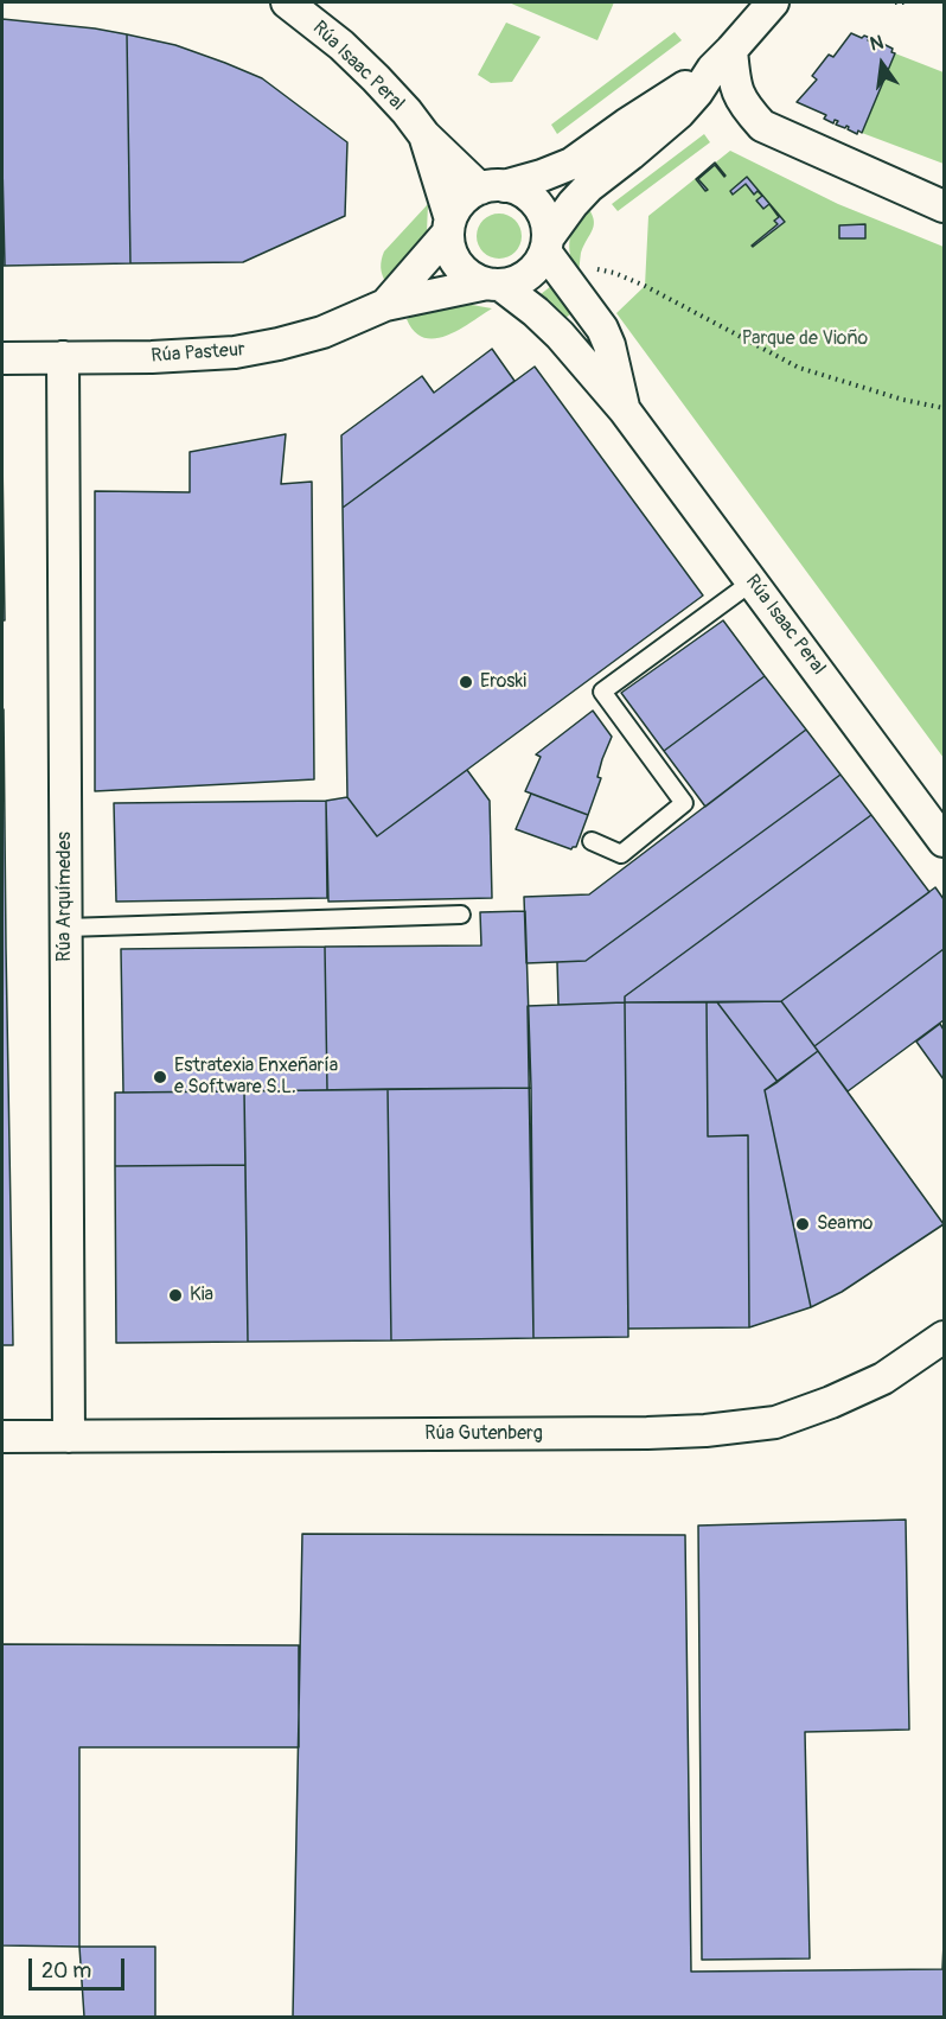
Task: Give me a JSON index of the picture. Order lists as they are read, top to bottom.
{
  "streets": {
    "street": [
      "Rúa Isaac Peral",
      "Rúa Pasteur",
      "Rúa Arquímedes",
      "Rúa Gutenberg"
    ]
  },
  "crossings": [
    ["Rúa Isaac Peral", "Rúa Pasteur"],
    ["Rúa Pasteur", "Rúa Arquímedes"],
    ["Rúa Arquímedes", "Rúa Gutenberg"]
  ],
  "parks": ["Parque de Vioño"],
  "places": [
    "Eroski",
    "Estratexia Enxeñaría e Software S.L.",
    "Seamo",
    "Kia"
  ],
  "scale_bar": "20 m",
  "north": "top"
}
